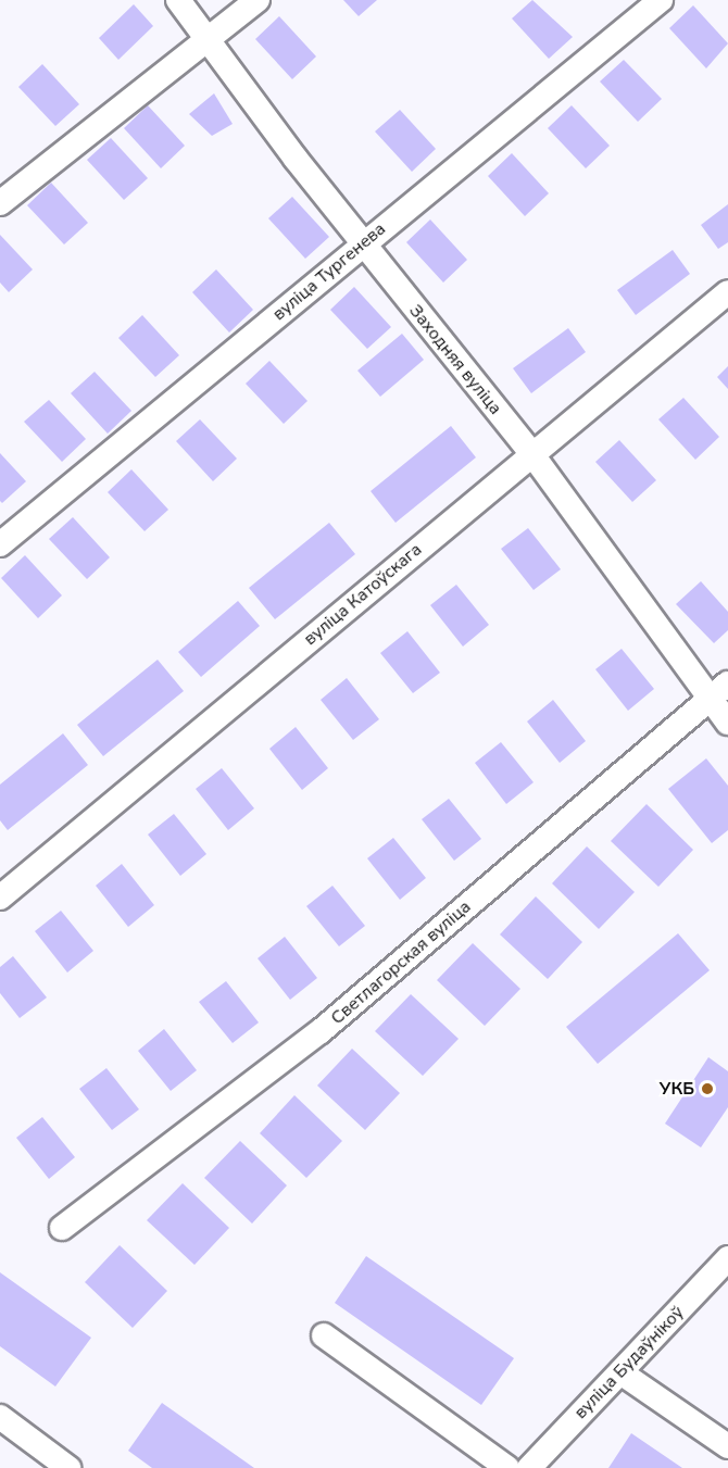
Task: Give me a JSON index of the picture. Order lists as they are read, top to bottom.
{
  "streets": {
    "street": [
      "вуліца Тургенева",
      "Заходняя вуліца",
      "вуліца Катоўскага",
      "Светлагорская вуліца",
      "вуліца Будаўнікоў"
    ]
  },
  "crossings": [
    ["вуліца Тургенева", "Заходняя вуліца"],
    ["Заходняя вуліца", "вуліца Катоўскага"],
    ["Заходняя вуліца", "Светлагорская вуліца"]
  ],
  "places": ["УКБ"]
}
